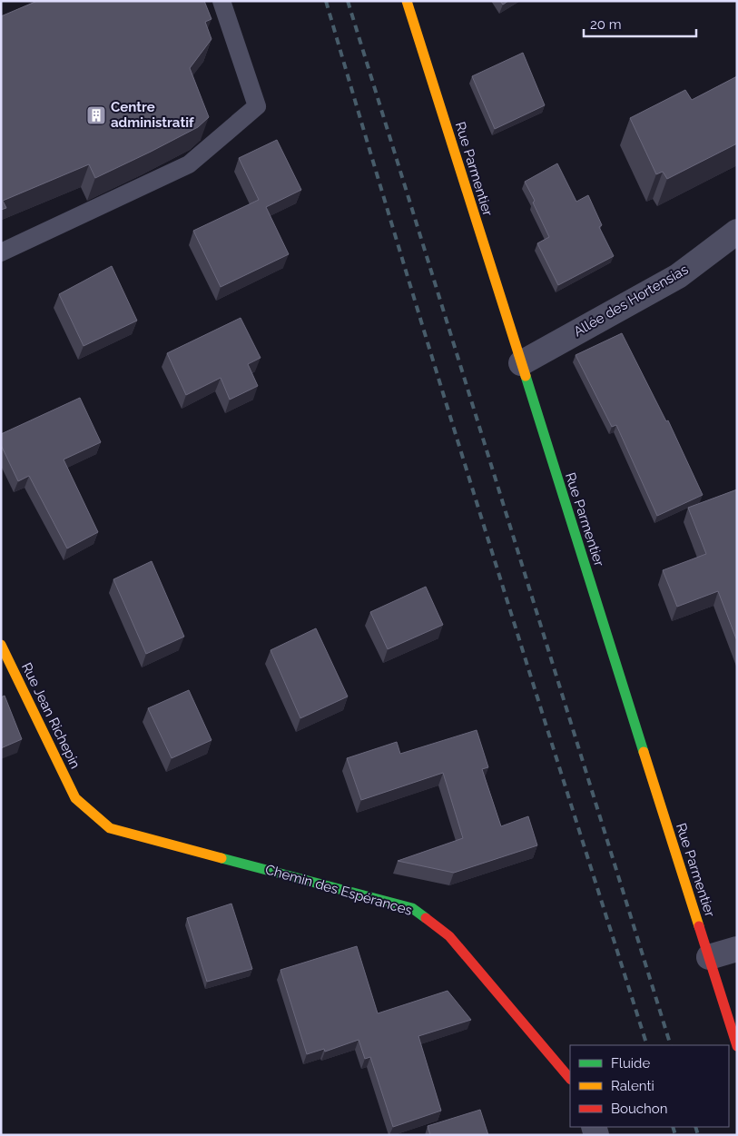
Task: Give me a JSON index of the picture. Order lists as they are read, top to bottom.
{
  "streets": {
    "street": [
      "Rue Parmentier",
      "Allée des Hortensias",
      "Rue Jean Richepin",
      "Chemin des Espérances"
    ]
  },
  "crossings": [
    ["Rue Parmentier", "Allée des Hortensias"],
    ["Rue Jean Richepin", "Chemin des Espérances"]
  ],
  "places": {
    "building": ["Centre administratif"]
  },
  "legend": ["Fluide", "Ralenti", "Bouchon"],
  "scale_bar": "20 m"
}
